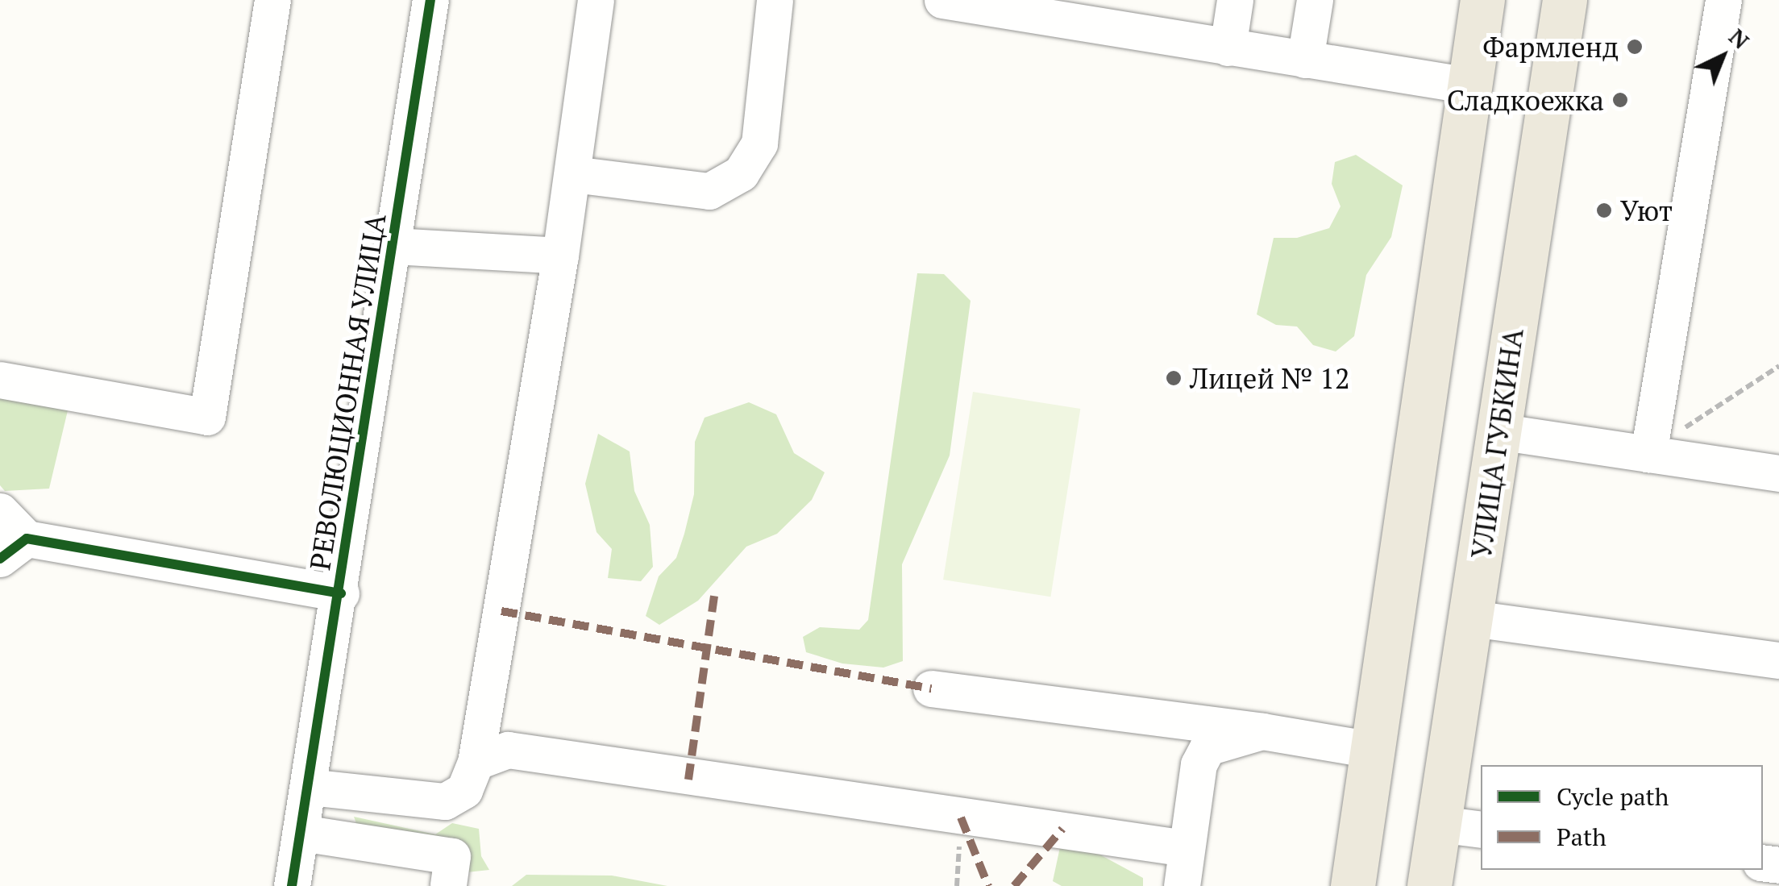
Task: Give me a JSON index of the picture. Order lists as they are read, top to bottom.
{
  "streets": {
    "main road": ["УЛИЦА ГУБКИНА"],
    "street": ["РЕВОЛЮЦИОННАЯ УЛИЦА"]
  },
  "places": [
    "Фармленд",
    "Сладкоежка",
    "Уют",
    "Лицей № 12"
  ],
  "legend": ["Cycle path", "Path"],
  "north": "top right"
}
